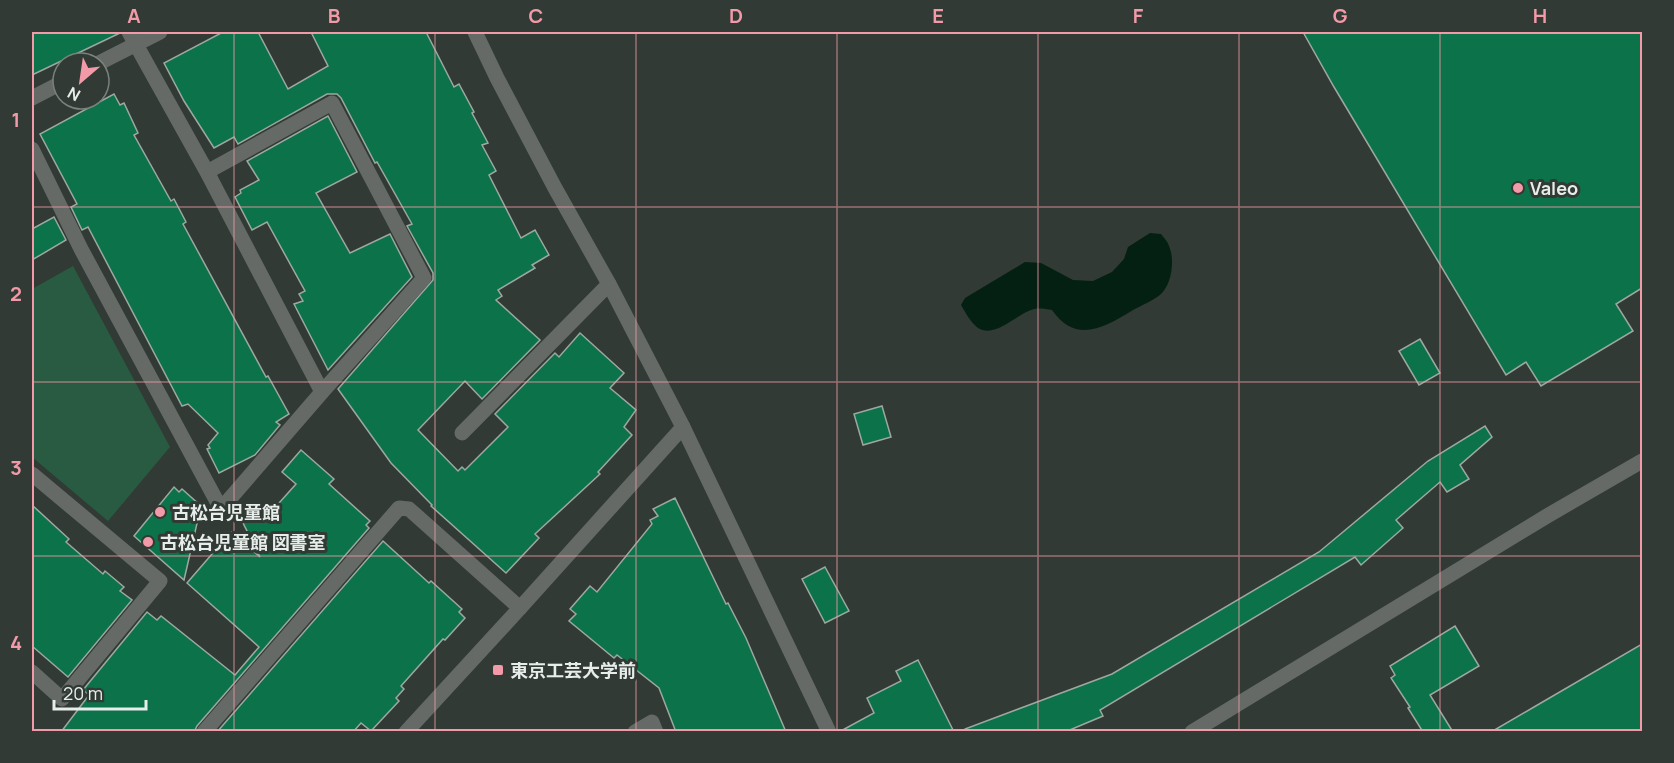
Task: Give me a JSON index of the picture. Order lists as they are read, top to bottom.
{
  "places": {
    "other": ["Valeo", "古松台児童館", "古松台児童館 図書室"],
    "transit": ["東京工芸大学前"]
  },
  "scale_bar": "20 m",
  "north": "bottom left",
  "grid": {
    "columns": [
      "A",
      "B",
      "C",
      "D",
      "E",
      "F",
      "G",
      "H"
    ],
    "rows": [
      "1",
      "2",
      "3",
      "4"
    ]
  }
}
